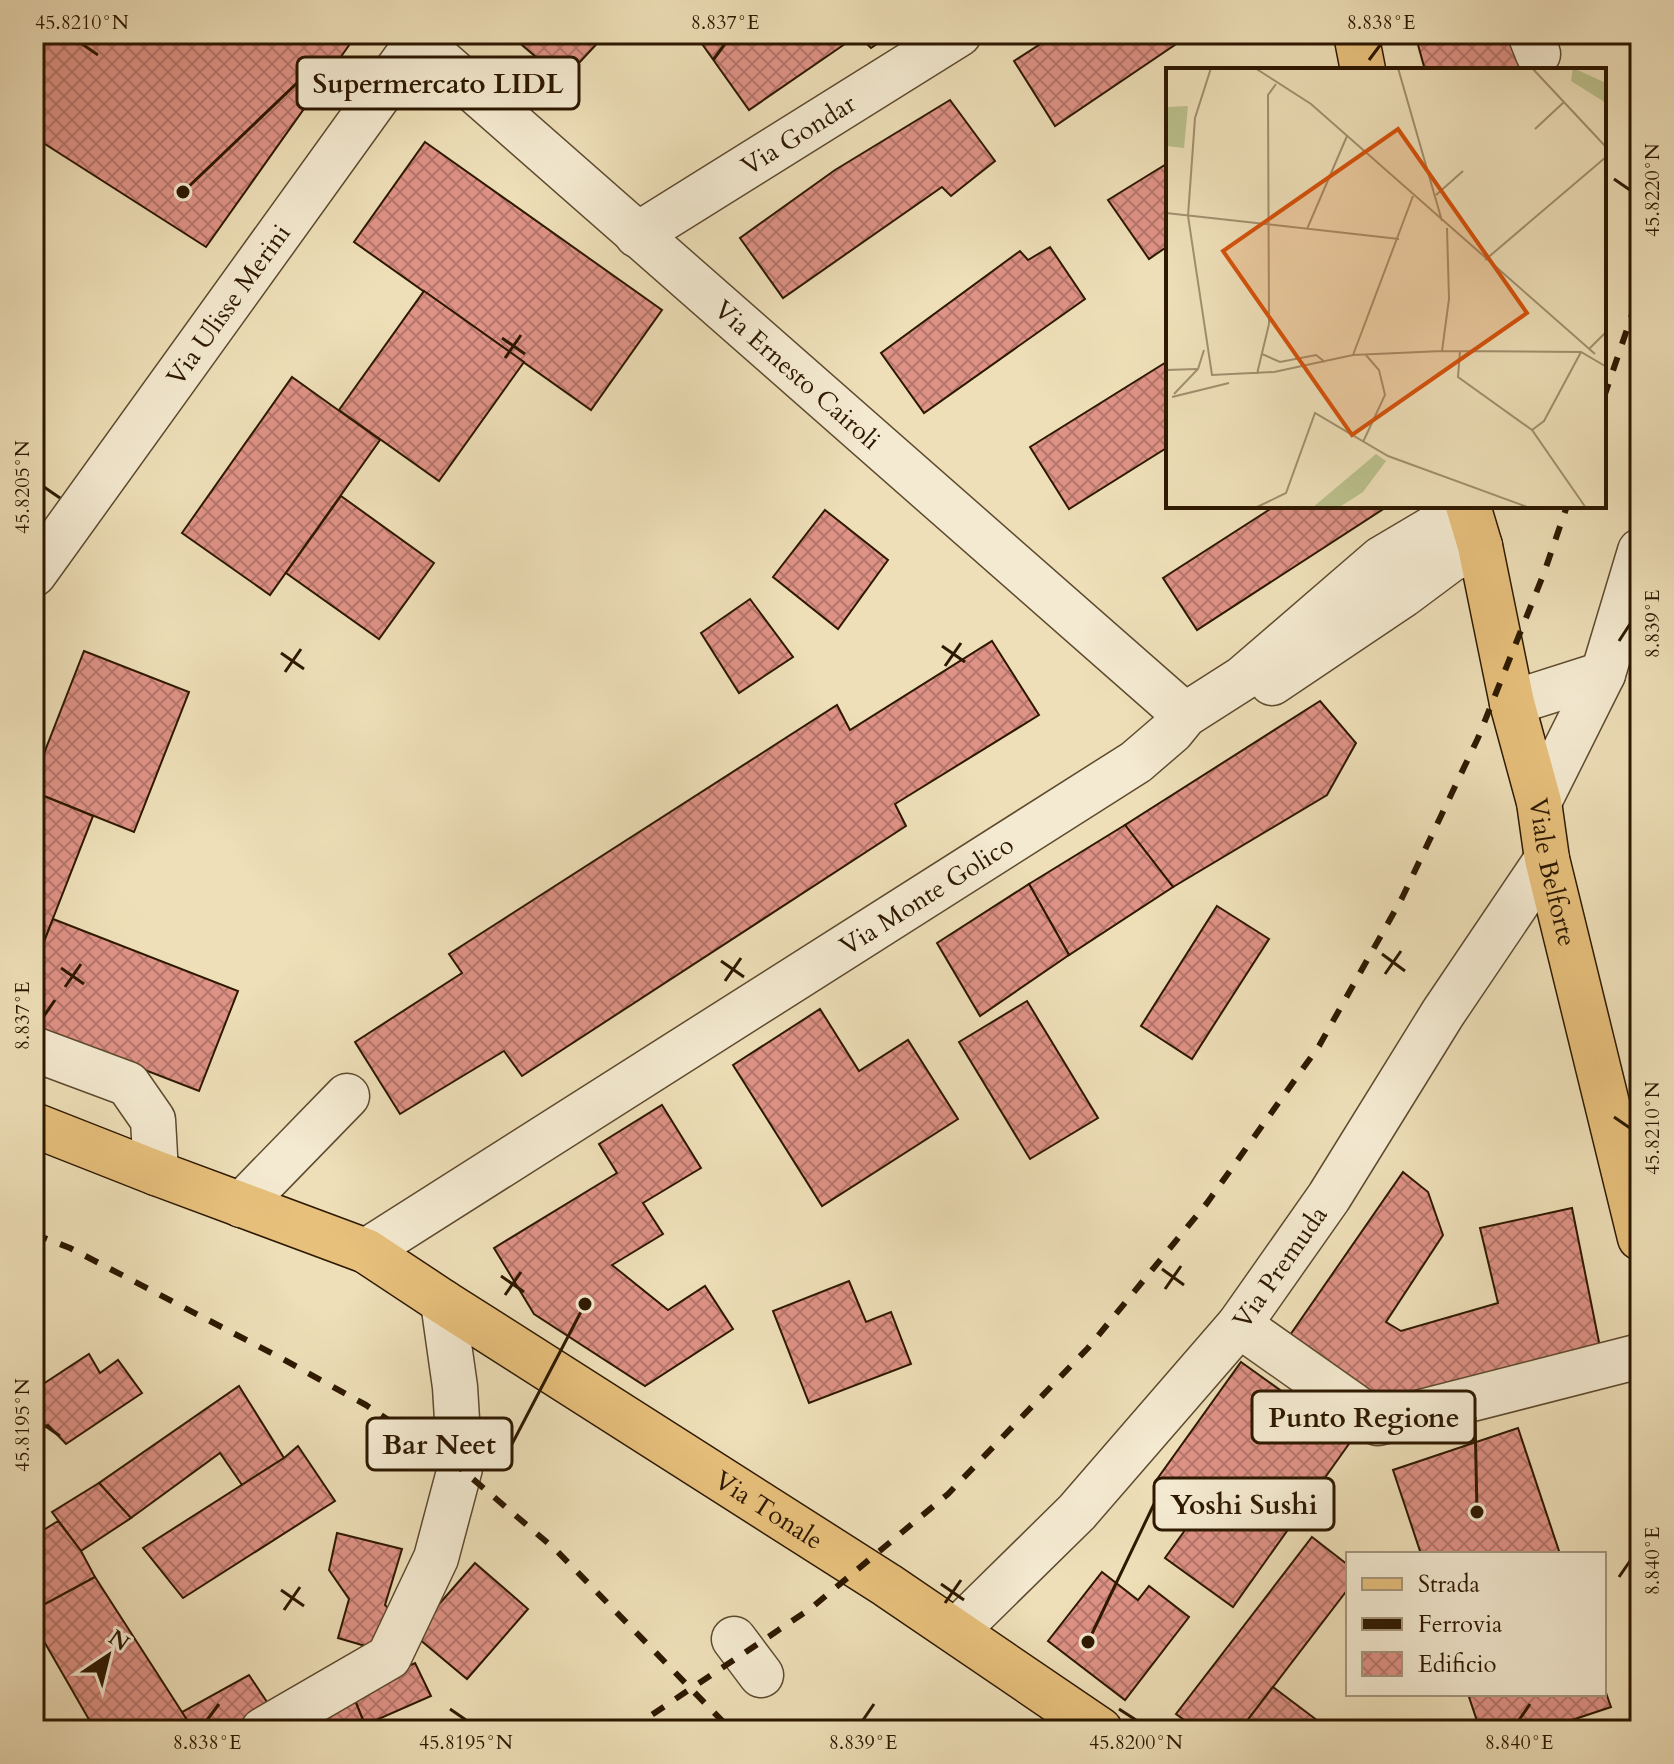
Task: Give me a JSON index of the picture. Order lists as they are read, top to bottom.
{
  "streets": {
    "main road": ["Viale Belforte", "Via Tonale"],
    "street": [
      "Via Gondar",
      "Via Ulisse Merini",
      "Via Ernesto Cairoli",
      "Via Monte Golico",
      "Via Premuda"
    ]
  },
  "crossings": [
    ["Via Gondar", "Via Ernesto Cairoli"],
    ["Via Ulisse Merini", "Via Ernesto Cairoli"],
    ["Via Ernesto Cairoli", "Via Monte Golico"],
    ["Viale Belforte", "Via Premuda"],
    ["Via Monte Golico", "Via Tonale"],
    ["Via Premuda", "Via Tonale"]
  ],
  "places": [
    "Supermercato LIDL",
    "Bar Neet",
    "Punto Regione",
    "Yoshi Sushi"
  ],
  "legend": ["Strada", "Ferrovia", "Edificio"],
  "north": "top right",
  "coordinates": [
    "45.8210°N",
    "8.837°E",
    "8.838°E",
    "45.8220°N",
    "45.8205°N",
    "8.839°E",
    "45.8195°N",
    "8.840°E",
    "45.8200°N"
  ]
}
